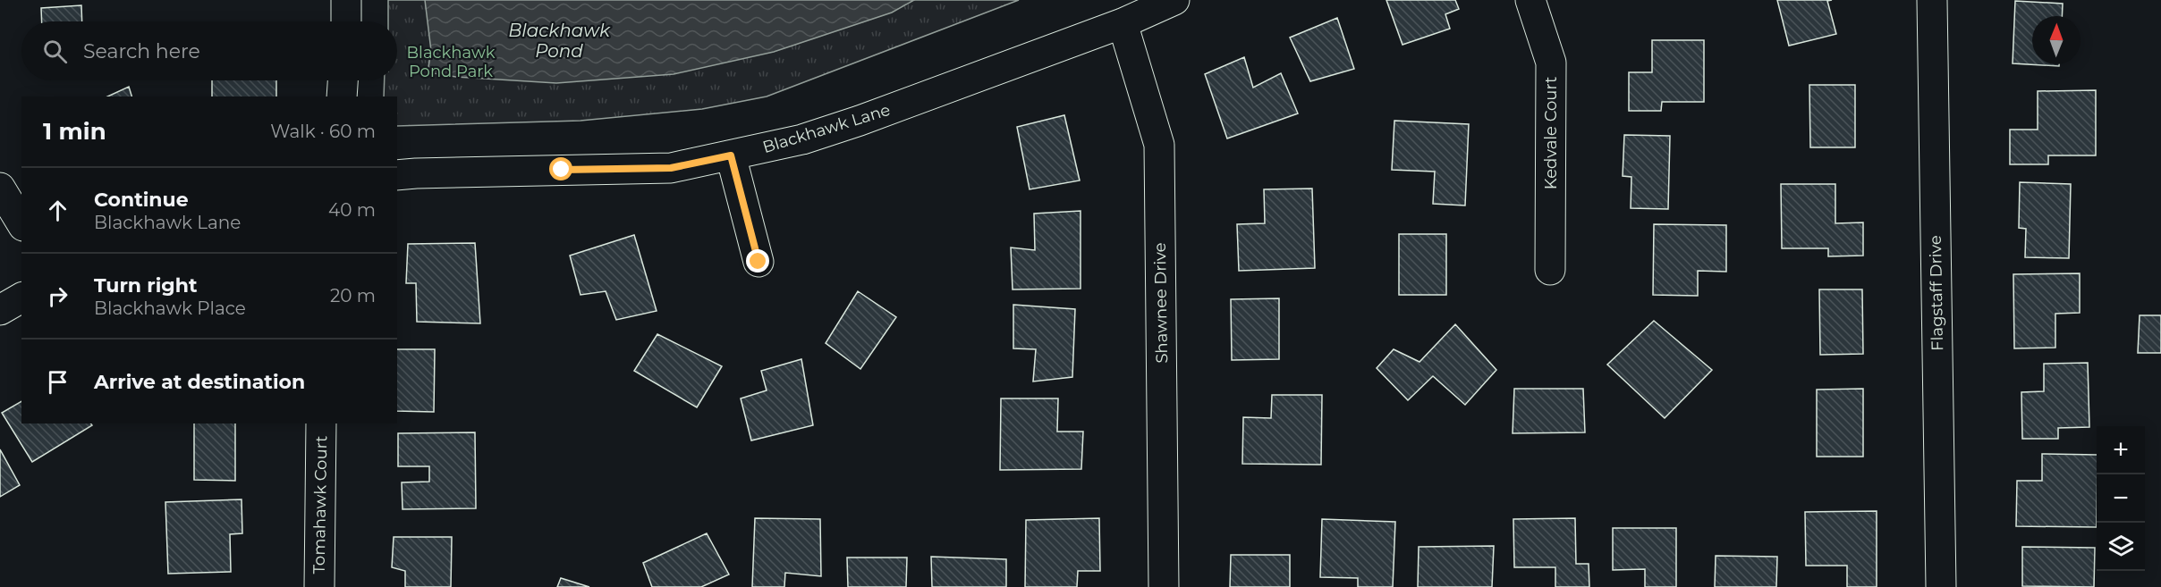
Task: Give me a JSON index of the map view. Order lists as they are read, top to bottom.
{
  "streets": {
    "street": [
      "Blackhawk Lane",
      "Kedvale Court",
      "Flagstaff Drive",
      "Shawnee Drive",
      "Tomahawk Court"
    ]
  },
  "crossings": [
    ["Blackhawk Lane", "Shawnee Drive"]
  ],
  "water": ["Blackhawk Pond"],
  "parks": ["Blackhawk Pond Park"],
  "north": "top",
  "page": {
    "search": "Search here",
    "heading": ["1 min", "Walk · 60 m"],
    "list": [
      ["Continue", "Blackhawk Lane", "40 m"],
      ["Turn right", "Blackhawk Place", "20 m"],
      "Arrive at destination"
    ],
    "map_buttons": ["+", "−"]
  }
}
